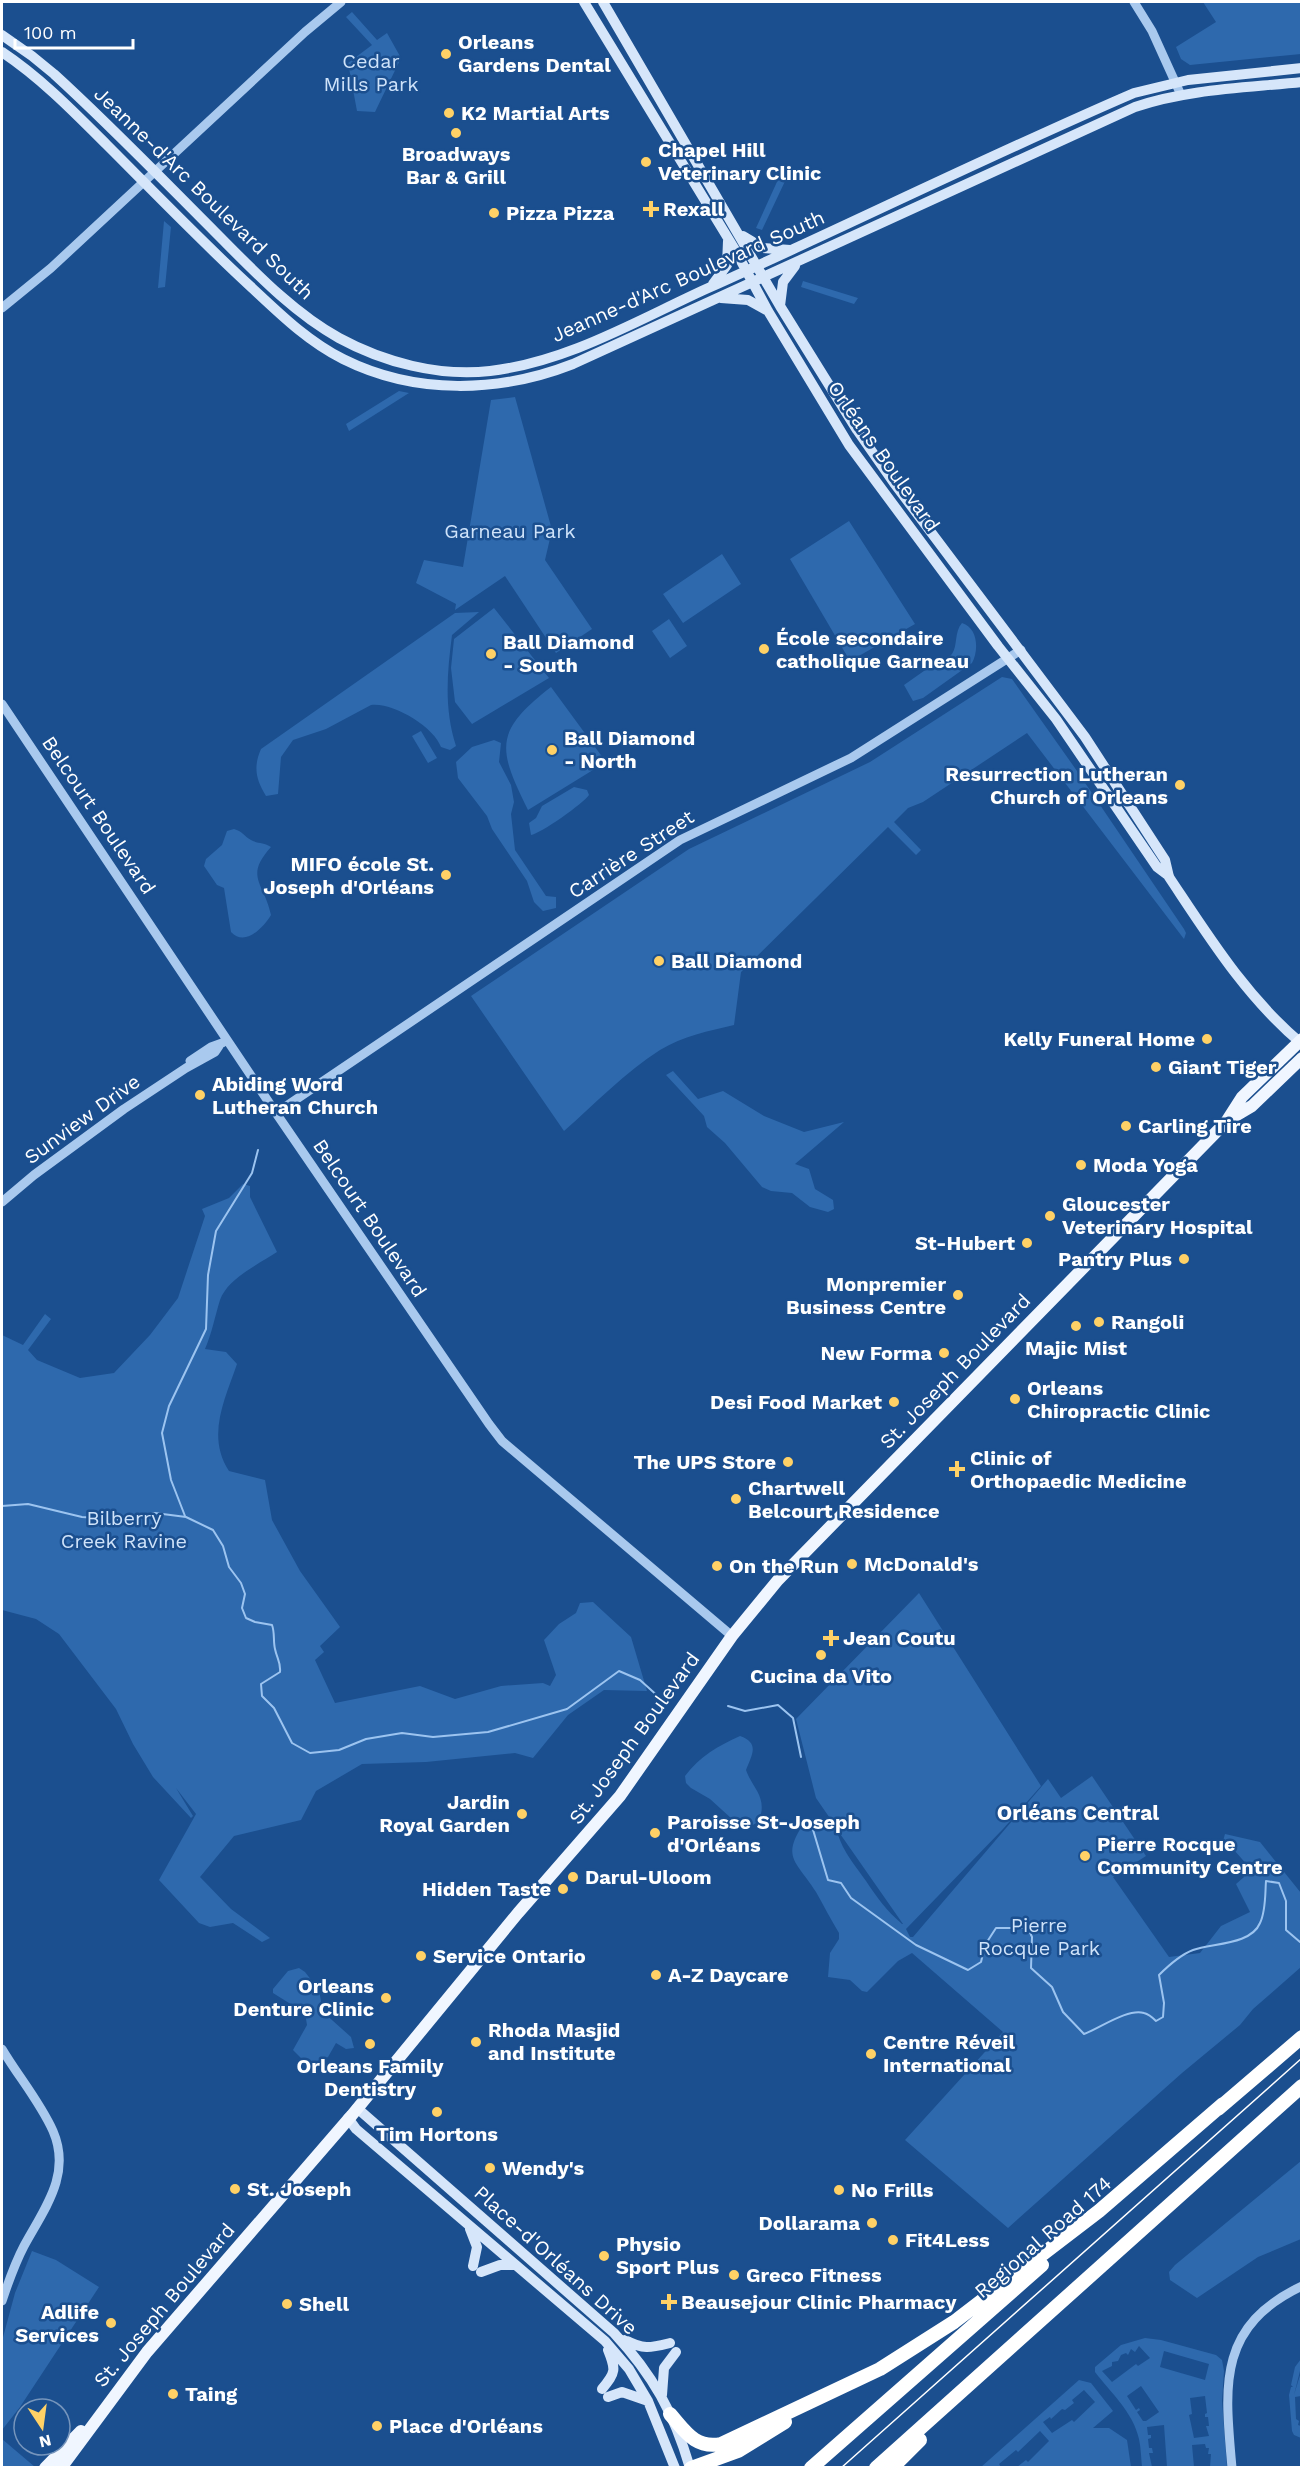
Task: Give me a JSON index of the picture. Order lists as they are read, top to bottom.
{
  "streets": {
    "highway": ["Regional Road 174"],
    "main road": [
      "Jeanne-d'Arc Boulevard South",
      "Orléans Boulevard",
      "St. Joseph Boulevard",
      "Place-d'Orléans Drive"
    ],
    "street": ["Belcourt Boulevard", "Carrière Street", "Sunview Drive"]
  },
  "crossings": [
    ["Jeanne-d'Arc Boulevard South", "Orléans Boulevard"],
    ["Orléans Boulevard", "Carrière Street"],
    ["Orléans Boulevard", "St. Joseph Boulevard"],
    ["Belcourt Boulevard", "Carrière Street"],
    ["Belcourt Boulevard", "Sunview Drive"],
    ["Belcourt Boulevard", "St. Joseph Boulevard"],
    ["St. Joseph Boulevard", "Place-d'Orléans Drive"]
  ],
  "districts": ["Orléans Central"],
  "parks": [
    "Cedar Mills Park",
    "Garneau Park",
    "Bilberry Creek Ravine",
    "Pierre Rocque Park"
  ],
  "places": {
    "other": [
      "Orleans Gardens Dental",
      "K2 Martial Arts",
      "Broadways Bar & Grill",
      "Chapel Hill Veterinary Clinic",
      "Pizza Pizza",
      "École secondaire catholique Garneau",
      "Ball Diamond - South",
      "Ball Diamond - North",
      "Resurrection Lutheran Church of Orleans",
      "MIFO école St. Joseph d'Orléans",
      "Ball Diamond",
      "Kelly Funeral Home",
      "Giant Tiger",
      "Abiding Word Lutheran Church",
      "Carling Tire",
      "Moda Yoga",
      "Gloucester Veterinary Hospital",
      "St-Hubert",
      "Pantry Plus",
      "Monpremier Business Centre",
      "Rangoli",
      "Majic Mist",
      "New Forma",
      "Orleans Chiropractic Clinic",
      "Desi Food Market",
      "The UPS Store",
      "Chartwell Belcourt Residence",
      "McDonald's",
      "On the Run",
      "Cucina da Vito",
      "Jardin Royal Garden",
      "Paroisse St-Joseph d'Orléans",
      "Pierre Rocque Community Centre",
      "Darul-Uloom",
      "Hidden Taste",
      "Service Ontario",
      "A-Z Daycare",
      "Orleans Denture Clinic",
      "Rhoda Masjid and Institute",
      "Orleans Family Dentistry",
      "Centre Réveil International",
      "Tim Hortons",
      "Wendy's",
      "St. Joseph",
      "No Frills",
      "Dollarama",
      "Fit4Less",
      "Physio Sport Plus",
      "Greco Fitness",
      "Shell",
      "Adlife Services",
      "Taing",
      "Place d'Orléans"
    ],
    "health": [
      "Rexall",
      "Clinic of Orthopaedic Medicine",
      "Jean Coutu",
      "Beausejour Clinic Pharmacy"
    ]
  },
  "scale_bar": "100 m",
  "north": "bottom"
}
